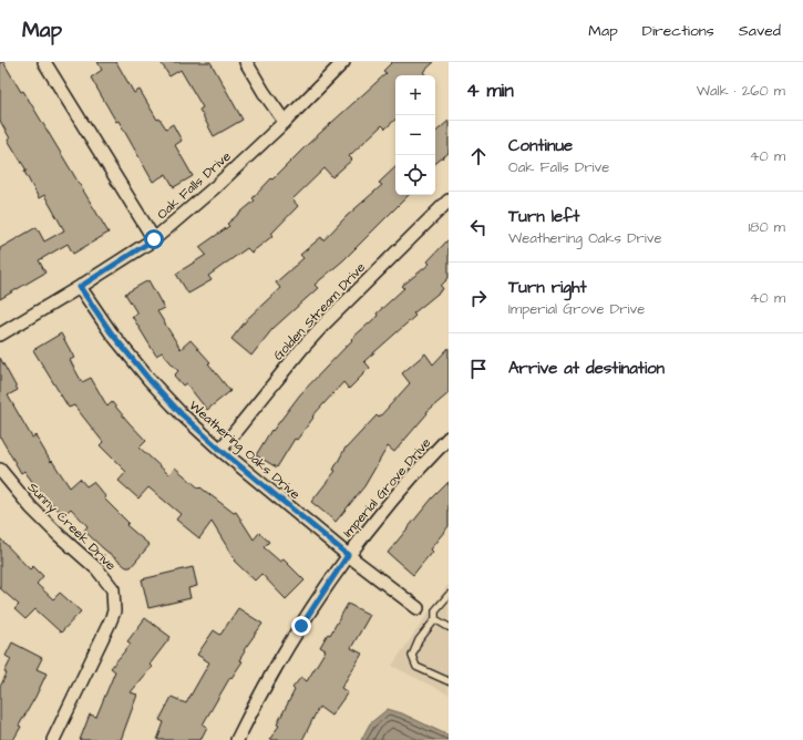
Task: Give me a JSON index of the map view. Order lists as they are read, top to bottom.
{
  "streets": {
    "street": [
      "Oak Falls Drive",
      "Golden Stream Drive",
      "Weathering Oaks Drive",
      "Imperial Grove Drive",
      "Sunny Creek Drive"
    ]
  },
  "crossings": [
    ["Oak Falls Drive", "Weathering Oaks Drive"],
    ["Golden Stream Drive", "Weathering Oaks Drive"],
    ["Weathering Oaks Drive", "Imperial Grove Drive"]
  ],
  "page": {
    "header": "Map",
    "nav": ["Map", "Directions", "Saved"],
    "heading": ["4 min", "Walk · 260 m"],
    "map_buttons": ["+", "−"],
    "list": [
      ["Continue", "Oak Falls Drive", "40 m"],
      ["Turn left", "Weathering Oaks Drive", "180 m"],
      ["Turn right", "Imperial Grove Drive", "40 m"],
      "Arrive at destination"
    ]
  }
}
